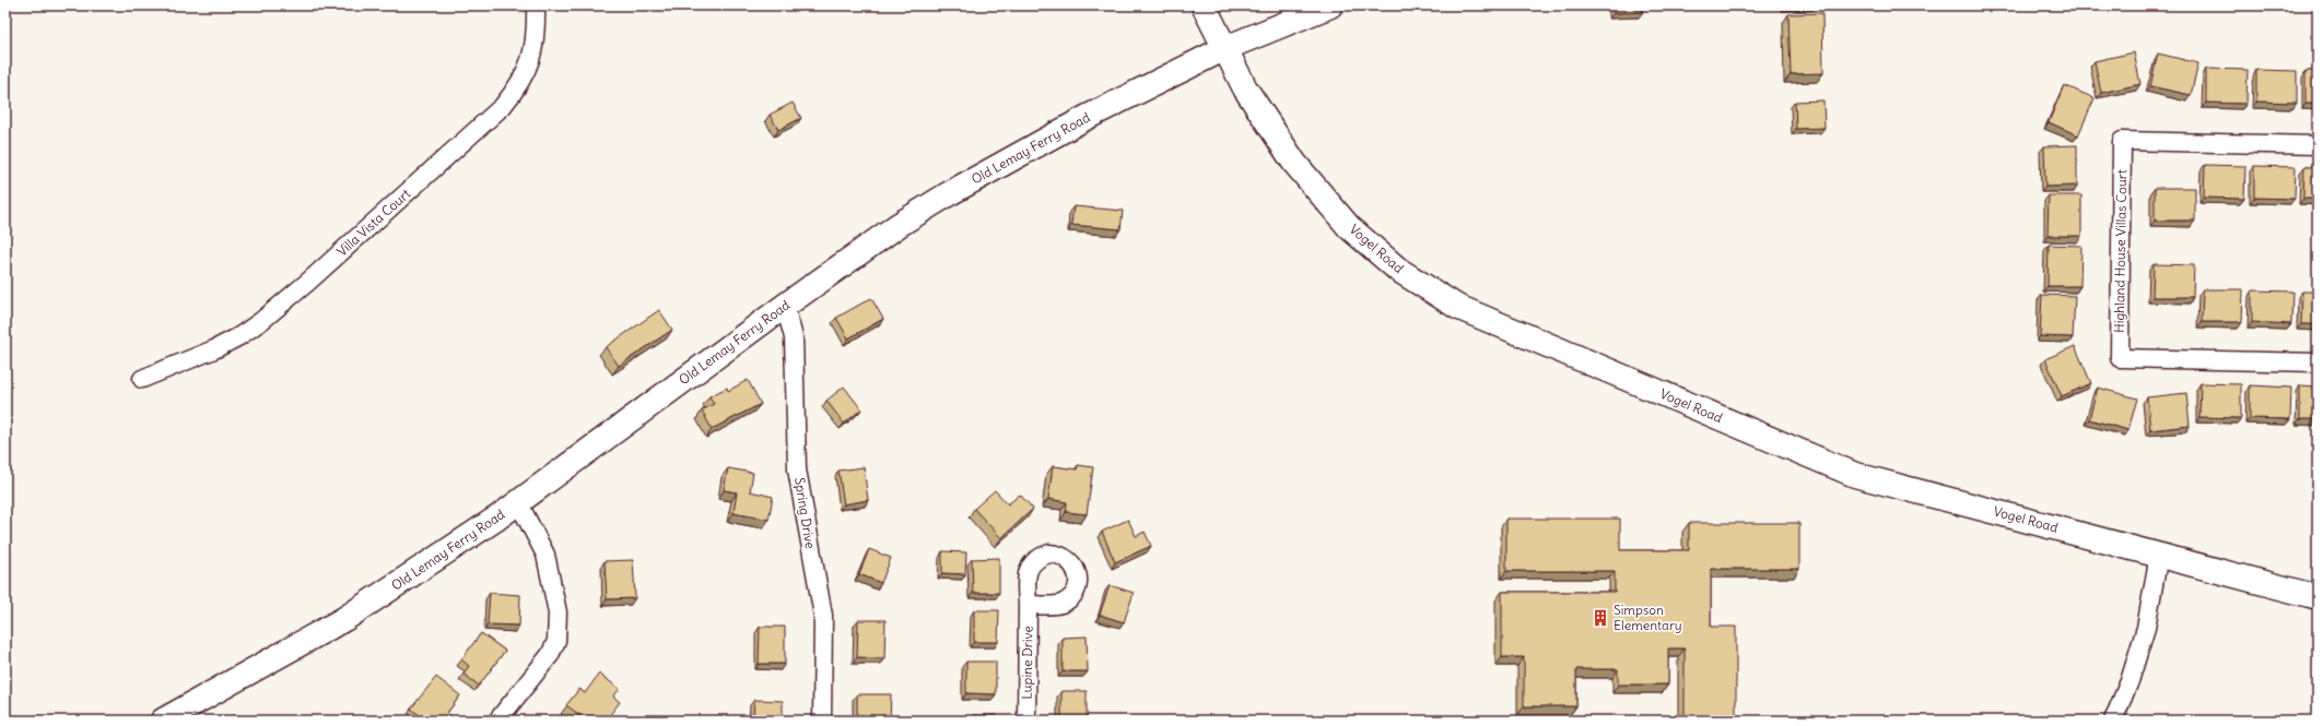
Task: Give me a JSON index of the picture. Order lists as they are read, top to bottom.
{
  "streets": {
    "main road": ["Old Lemay Ferry Road", "Vogel Road"],
    "street": [
      "Villa Vista Court",
      "Highland House Villas Court",
      "Spring Drive",
      "Lupine Drive"
    ]
  },
  "crossings": [
    ["Old Lemay Ferry Road", "Vogel Road"],
    ["Old Lemay Ferry Road", "Spring Drive"]
  ],
  "places": {
    "building": ["Simpson Elementary"]
  }
}
